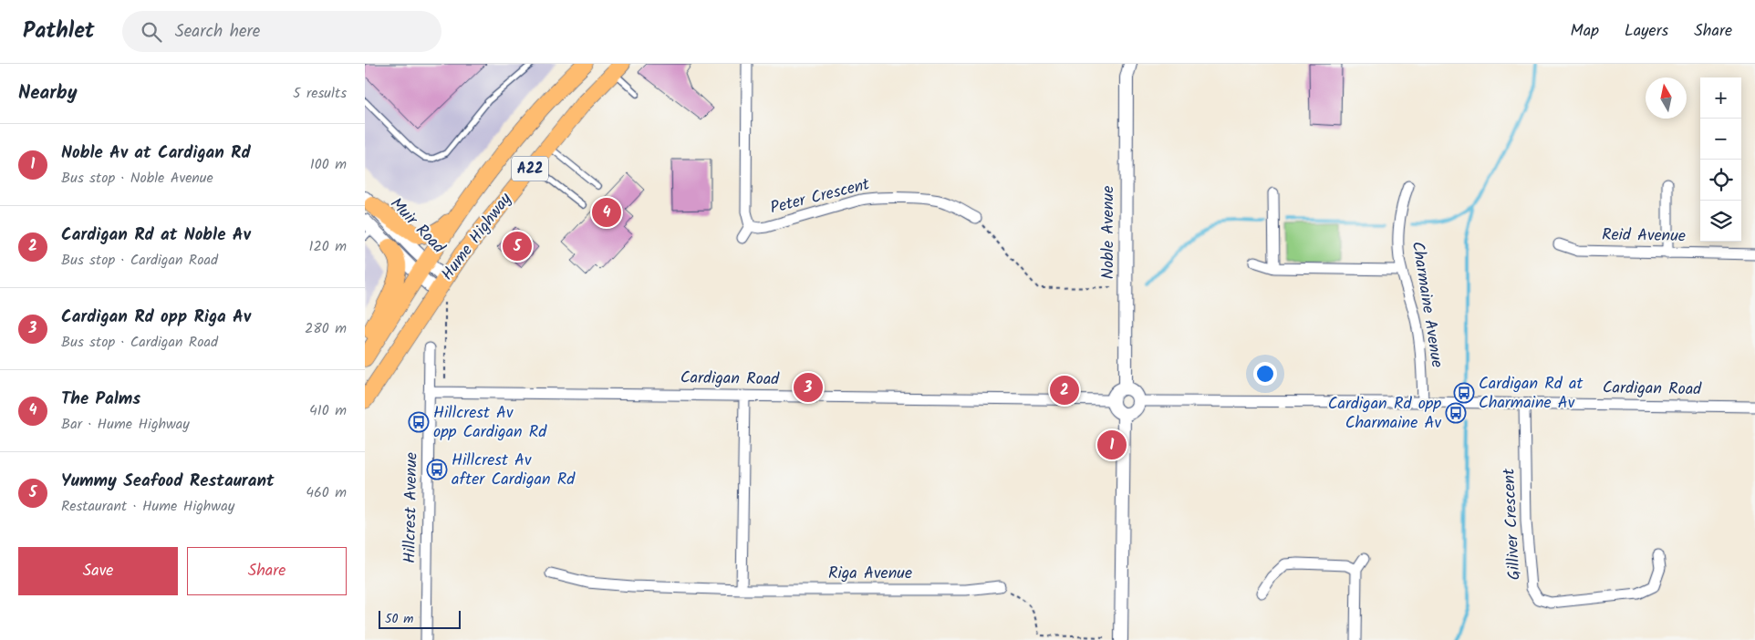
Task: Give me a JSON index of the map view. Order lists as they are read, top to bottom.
{
  "streets": {
    "highway": ["A22", "Hume Highway"],
    "street": [
      "Peter Crescent",
      "Muir Road",
      "Noble Avenue",
      "Reid Avenue",
      "Charmaine Avenue",
      "Cardigan Road",
      "Hillcrest Avenue",
      "Gilliver Crescent",
      "Riga Avenue"
    ]
  },
  "crossings": [
    ["Muir Road", "Hume Highway"],
    ["Noble Avenue", "Cardigan Road"],
    ["Charmaine Avenue", "Cardigan Road"],
    ["Cardigan Road", "Hillcrest Avenue"],
    ["Cardigan Road", "Gilliver Crescent"]
  ],
  "places": {
    "bus stop": [
      "Cardigan Rd at Charmaine Av",
      "Cardigan Rd opp Charmaine Av",
      "Hillcrest Av opp Cardigan Rd",
      "Hillcrest Av after Cardigan Rd"
    ]
  },
  "scale_bar": "50 m",
  "north": "top",
  "page": {
    "header": "Pathlet",
    "search": "Search here",
    "nav": ["Map", "Layers", "Share"],
    "heading": ["Nearby", "5 results"],
    "map_buttons": ["+", "−"],
    "list": [
      {
        "mark": "1",
        "name": "Noble Av at Cardigan Rd",
        "note": "Bus stop · Noble Avenue",
        "value": "100 m"
      },
      {
        "mark": "2",
        "name": "Cardigan Rd at Noble Av",
        "note": "Bus stop · Cardigan Road",
        "value": "120 m"
      },
      {
        "mark": "3",
        "name": "Cardigan Rd opp Riga Av",
        "note": "Bus stop · Cardigan Road",
        "value": "280 m"
      },
      {
        "mark": "4",
        "name": "The Palms",
        "note": "Bar · Hume Highway",
        "value": "410 m"
      },
      {
        "mark": "5",
        "name": "Yummy Seafood Restaurant",
        "note": "Restaurant · Hume Highway",
        "value": "460 m"
      }
    ],
    "pins": [
      "4",
      "5",
      "3",
      "2",
      "1"
    ],
    "buttons": ["Save", "Share"],
    "scale": "50 m"
  }
}
